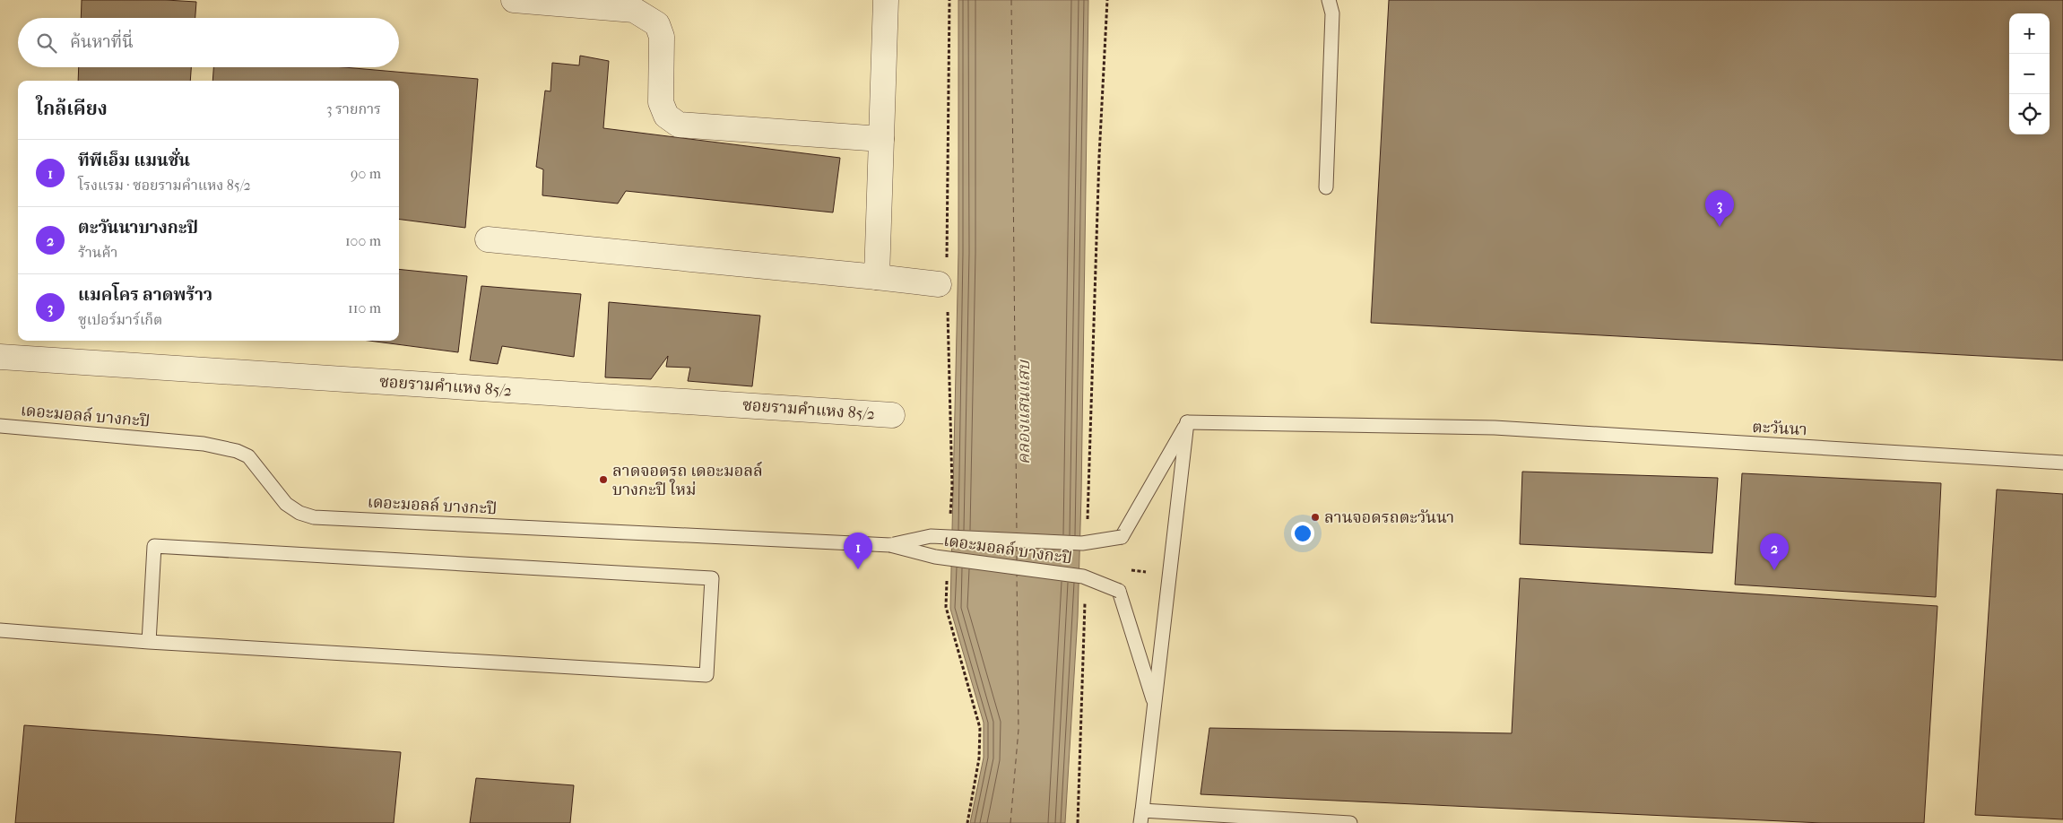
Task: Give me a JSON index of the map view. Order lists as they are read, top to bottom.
{
  "streets": {
    "street": ["ซอยรามคำแหง 85/2"],
    "lane": ["เดอะมอลล์ บางกะปิ", "ตะวันนา"]
  },
  "crossings": [
    ["เดอะมอลล์ บางกะปิ", "ตะวันนา"]
  ],
  "water": ["คลองแสนแสบ"],
  "places": ["ลาดจอดรถ เดอะมอลล์ บางกะปิ ใหม่", "ลานจอดรถตะวันนา"],
  "page": {
    "map_buttons": ["+", "−"],
    "search": "ค้นหาที่นี่",
    "heading": ["ใกล้เคียง", "3 รายการ"],
    "list": [
      {
        "mark": "1",
        "name": "ทีพีเอ็ม แมนชั่น",
        "note": "โรงแรม · ซอยรามคำแหง 85/2",
        "value": "90 m"
      },
      {
        "mark": "2",
        "name": "ตะวันนาบางกะปิ",
        "note": "ร้านค้า",
        "value": "100 m"
      },
      {
        "mark": "3",
        "name": "แมคโคร ลาดพร้าว",
        "note": "ซูเปอร์มาร์เก็ต",
        "value": "110 m"
      }
    ],
    "pins": ["3", "1", "2"]
  }
}
